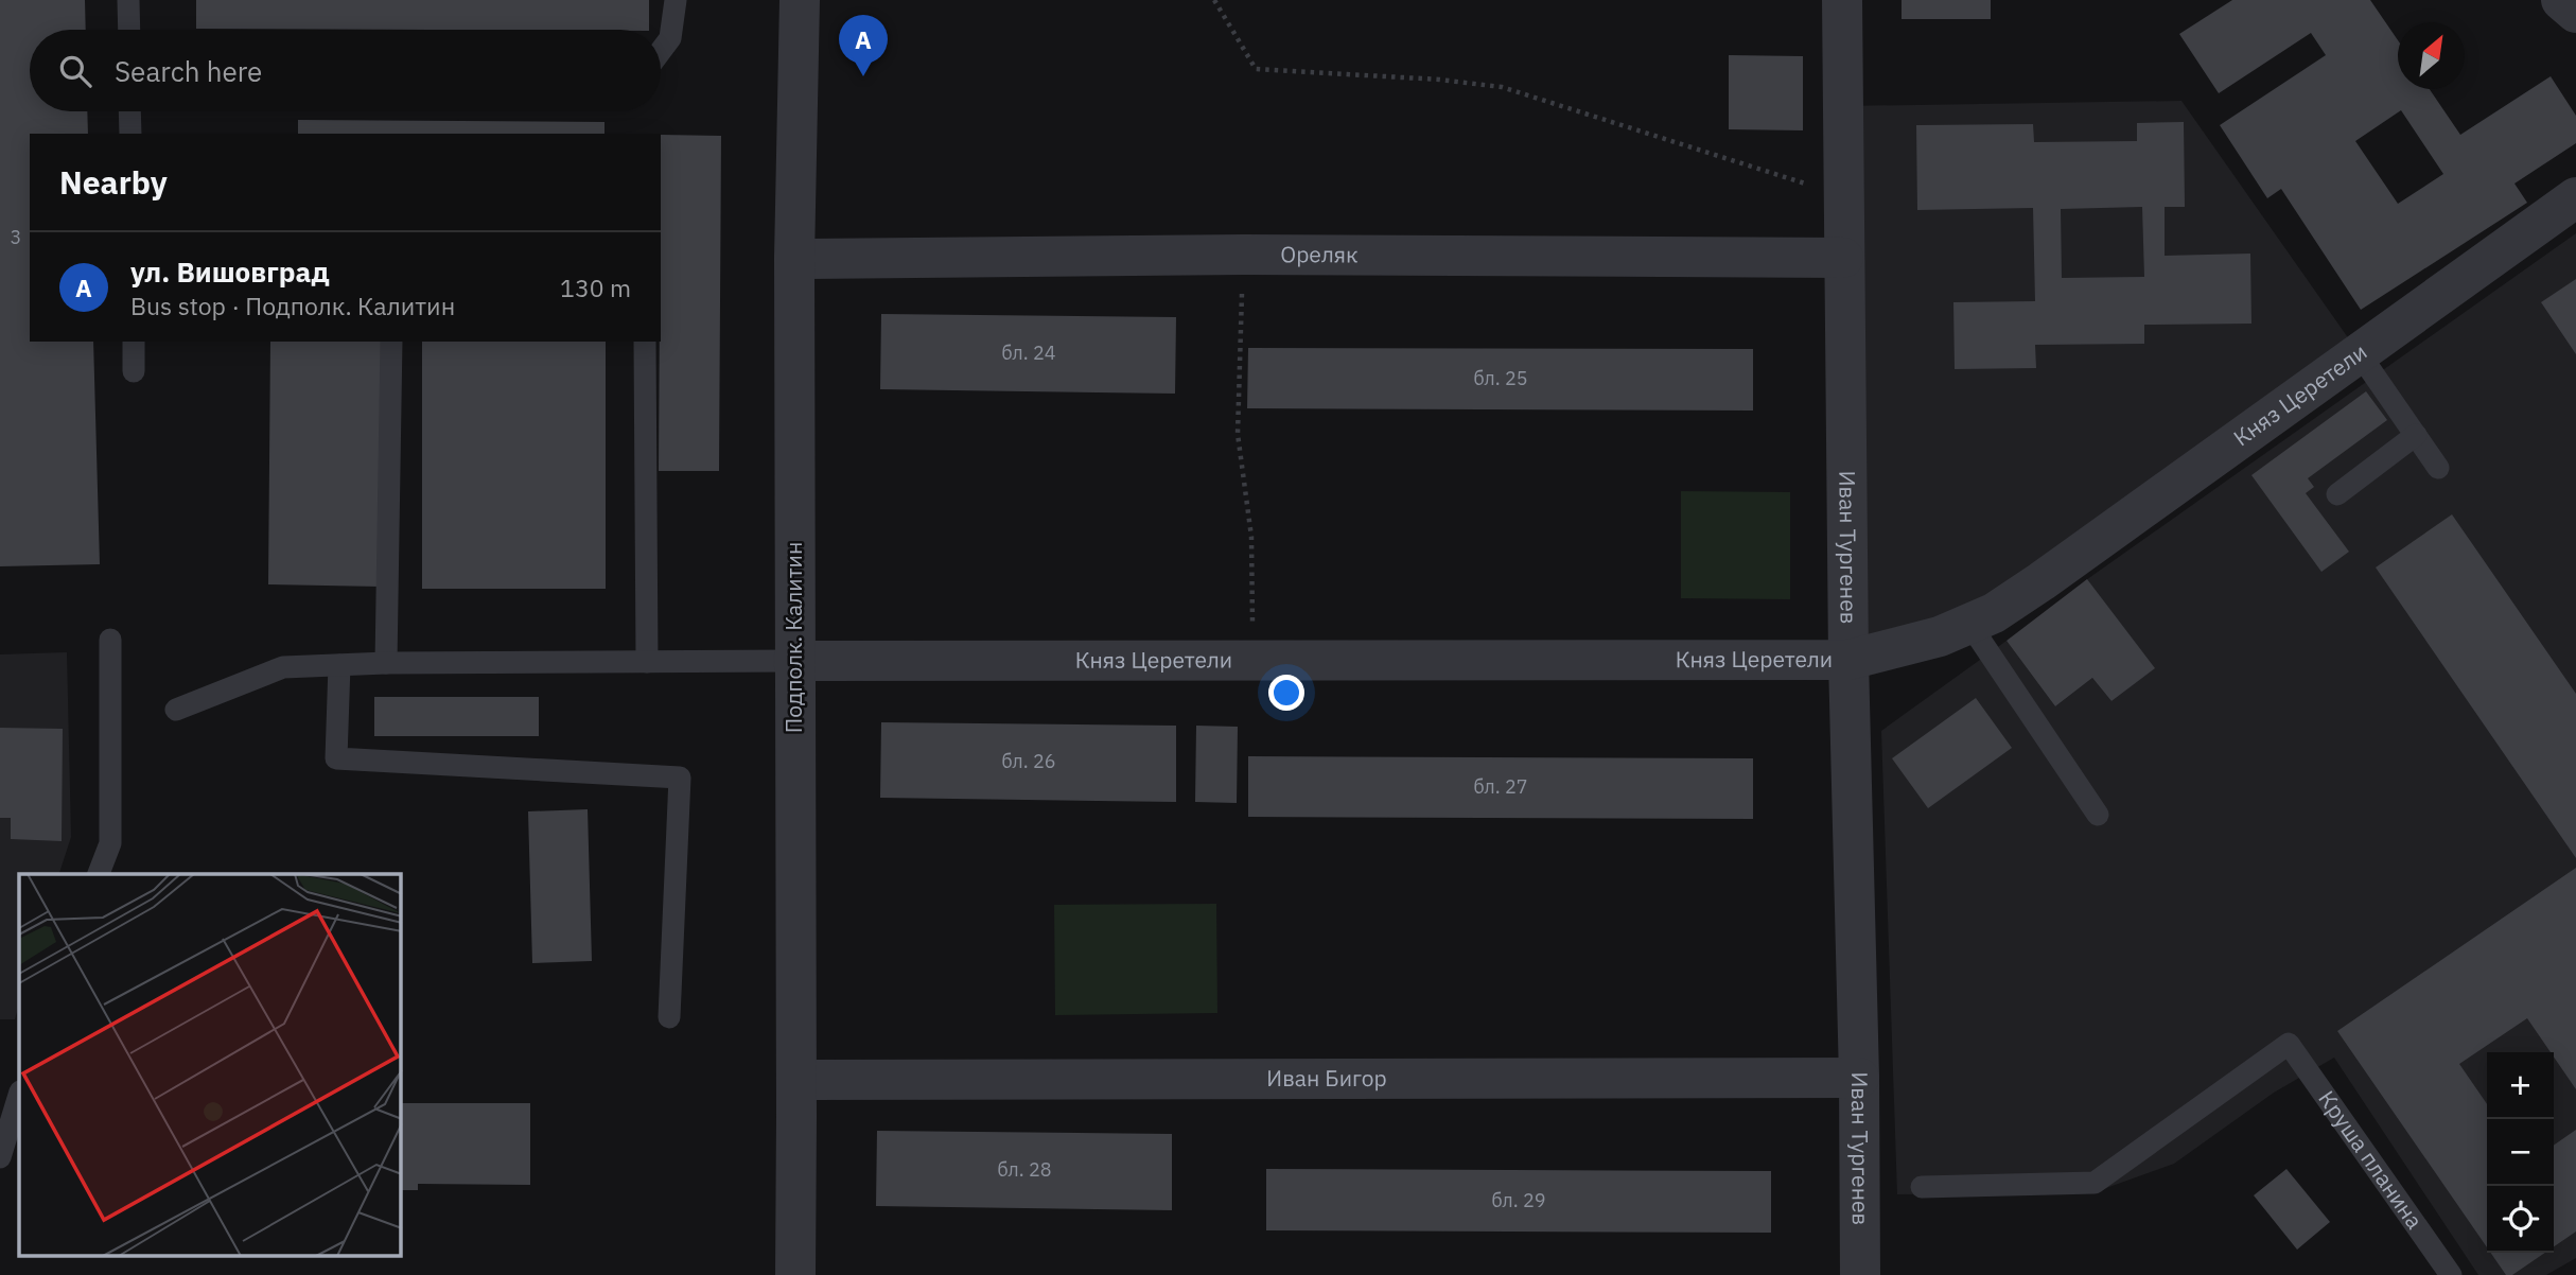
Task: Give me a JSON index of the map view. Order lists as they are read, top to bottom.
{
  "streets": {
    "street": [
      "Ореляк",
      "Княз Церетели",
      "Иван Тургенев",
      "Подполк. Калитин",
      "Иван Бигор"
    ],
    "lane": ["Круша планина"]
  },
  "crossings": [
    ["Ореляк", "Иван Тургенев"],
    ["Ореляк", "Подполк. Калитин"],
    ["Княз Церетели", "Иван Тургенев"],
    ["Княз Церетели", "Подполк. Калитин"],
    ["Иван Тургенев", "Иван Бигор"],
    ["Подполк. Калитин", "Иван Бигор"]
  ],
  "house_numbers": [
    "3",
    "бл. 24",
    "бл. 25",
    "бл. 26",
    "бл. 27",
    "бл. 28",
    "бл. 29"
  ],
  "north": "top right",
  "page": {
    "pins": "A",
    "search": "Search here",
    "heading": "Nearby",
    "list": [
      {
        "mark": "A",
        "name": "ул. Вишовград",
        "note": "Bus stop · Подполк. Калитин",
        "value": "130 m"
      }
    ],
    "map_buttons": ["+", "−"]
  }
}
